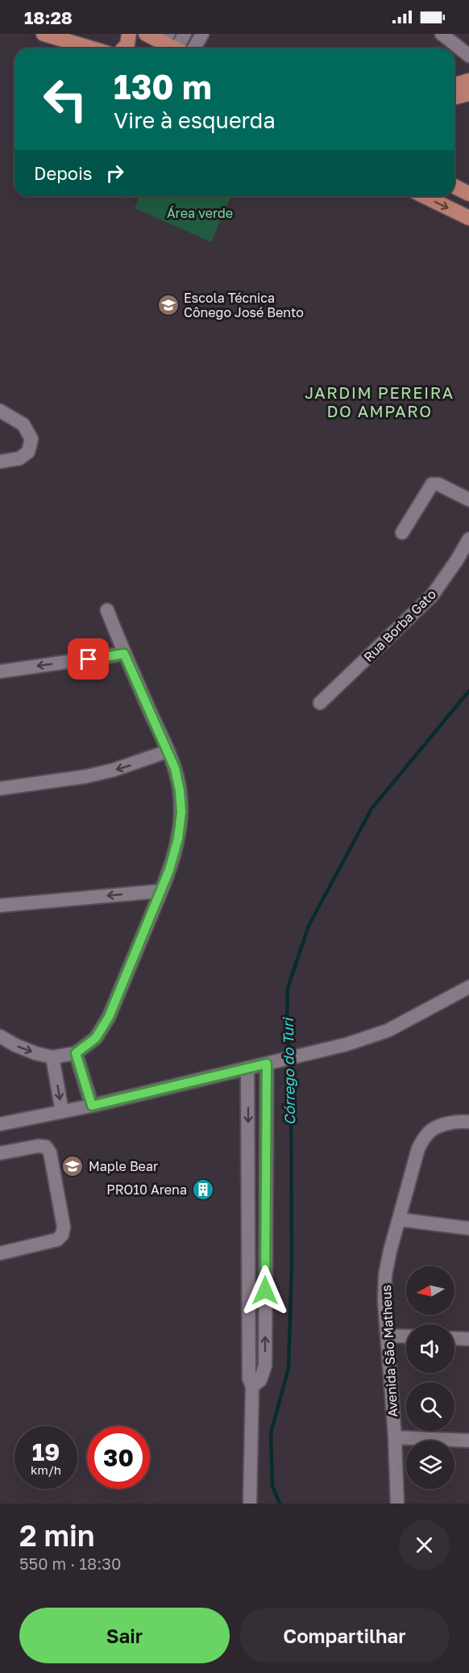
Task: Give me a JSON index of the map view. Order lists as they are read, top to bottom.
{
  "streets": {
    "street": ["Rua Borba Gato", "Avenida São Matheus"]
  },
  "districts": ["JARDIM PEREIRA DO AMPARO"],
  "water": ["Córrego do Turi"],
  "parks": ["Área verde"],
  "places": {
    "school or university": ["Escola Técnica Cônego José Bento", "Maple Bear"],
    "building": ["PRO10 Arena"]
  },
  "north": "left",
  "page": {
    "status": "18:28",
    "turn": ["130 m", "Vire à esquerda"],
    "then": "Depois",
    "speed": "19 km/h",
    "limit": "30",
    "heading": ["2 min", "550 m · 18:30"],
    "buttons": ["Sair", "Compartilhar"]
  }
}
